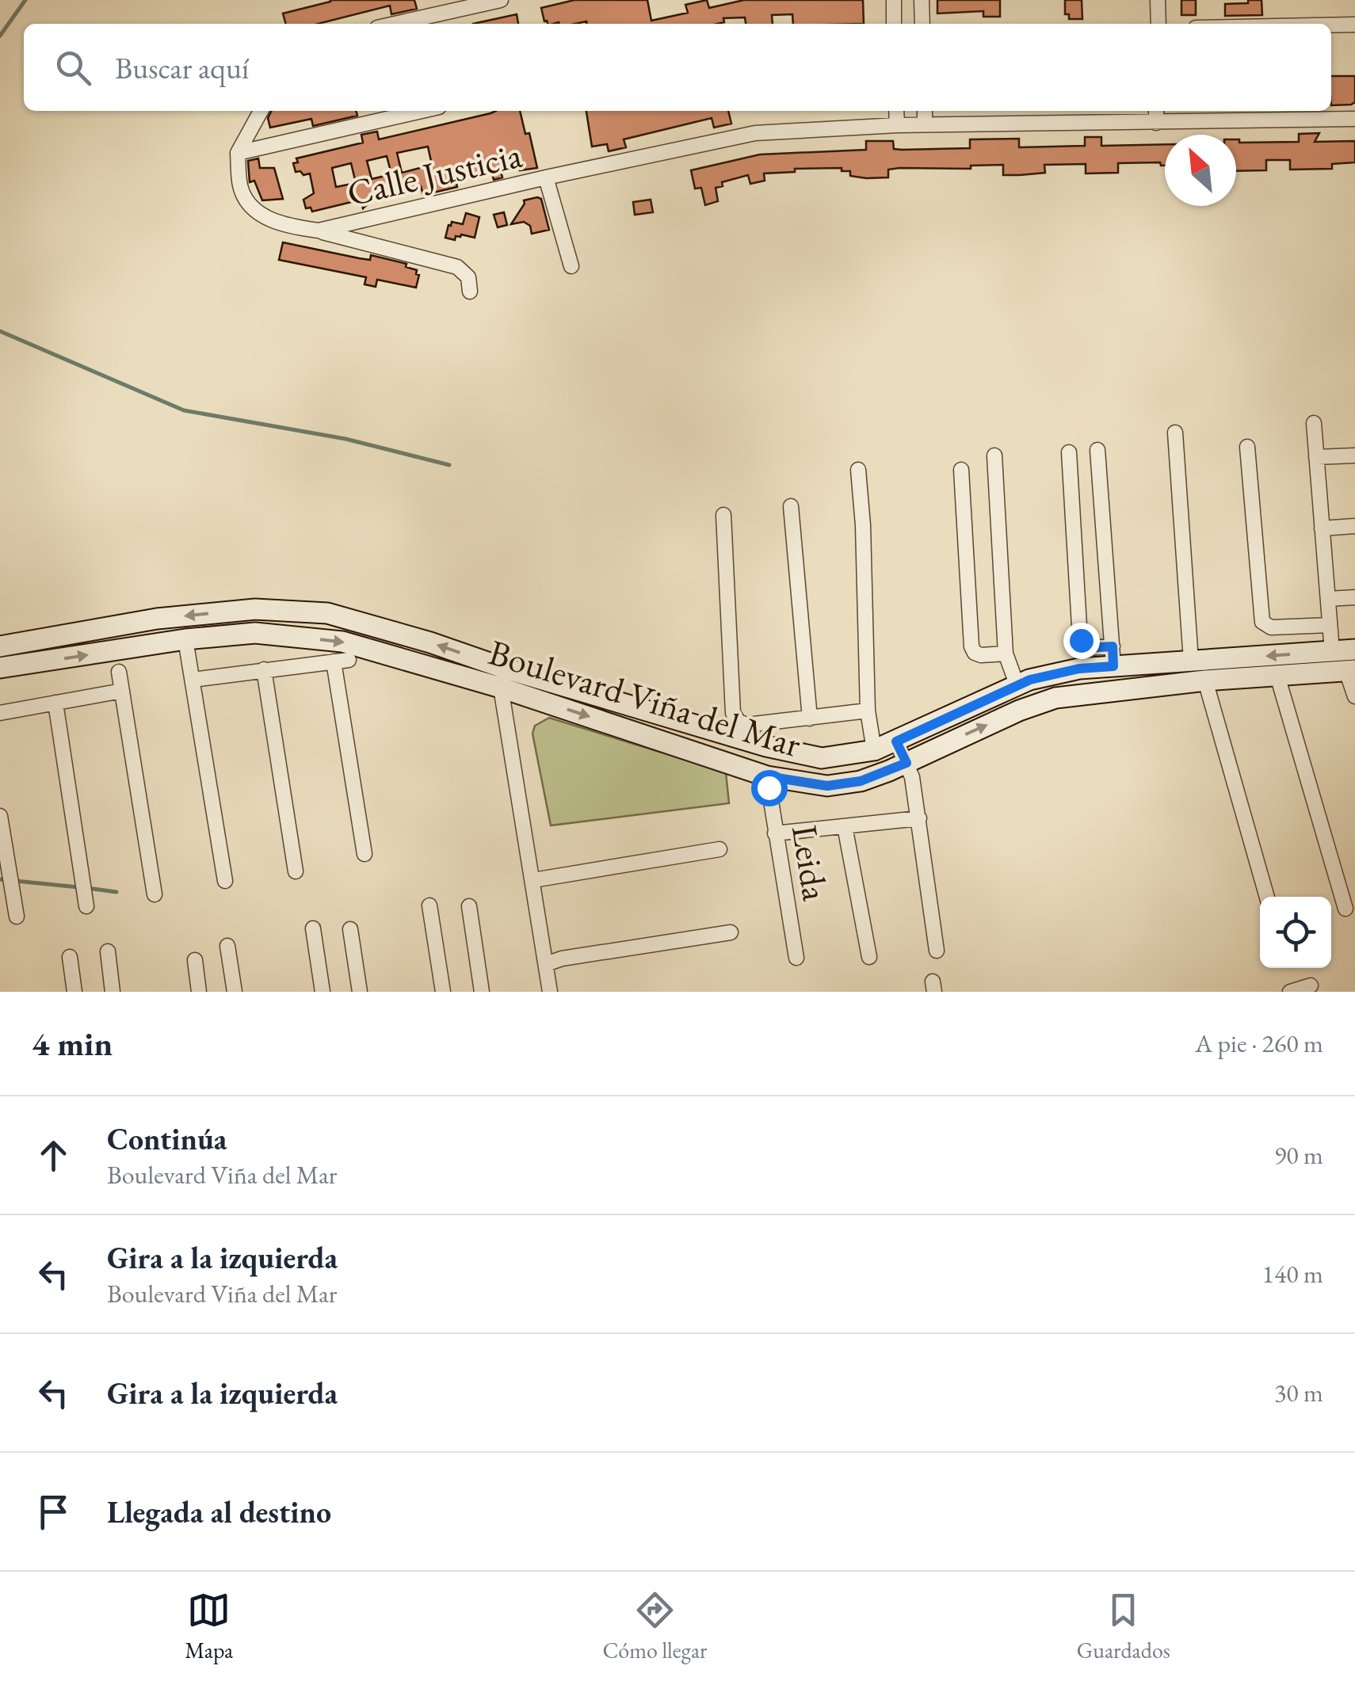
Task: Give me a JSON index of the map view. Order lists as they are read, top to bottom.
{
  "streets": {
    "street": ["Calle Justicia", "Boulevard Viña del Mar", "Leida"]
  },
  "crossings": [
    ["Boulevard Viña del Mar", "Leida"]
  ],
  "north": "top left",
  "page": {
    "search": "Buscar aquí",
    "heading": ["4 min", "A pie · 260 m"],
    "list": [
      ["Continúa", "Boulevard Viña del Mar", "90 m"],
      ["Gira a la izquierda", "Boulevard Viña del Mar", "140 m"],
      ["Gira a la izquierda", "30 m"],
      "Llegada al destino"
    ],
    "nav": ["Mapa", "Cómo llegar", "Guardados"]
  }
}
